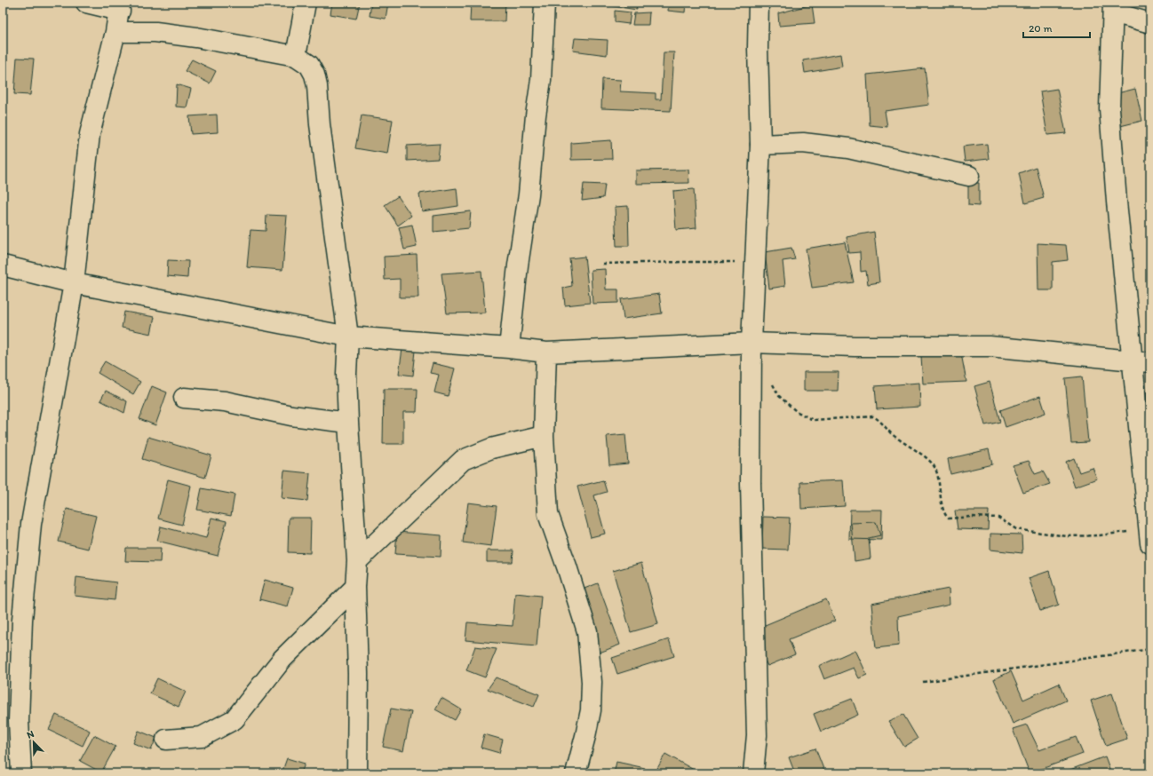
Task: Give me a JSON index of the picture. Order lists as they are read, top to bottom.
{
  "scale_bar": "20 m",
  "north": "top left"
}
